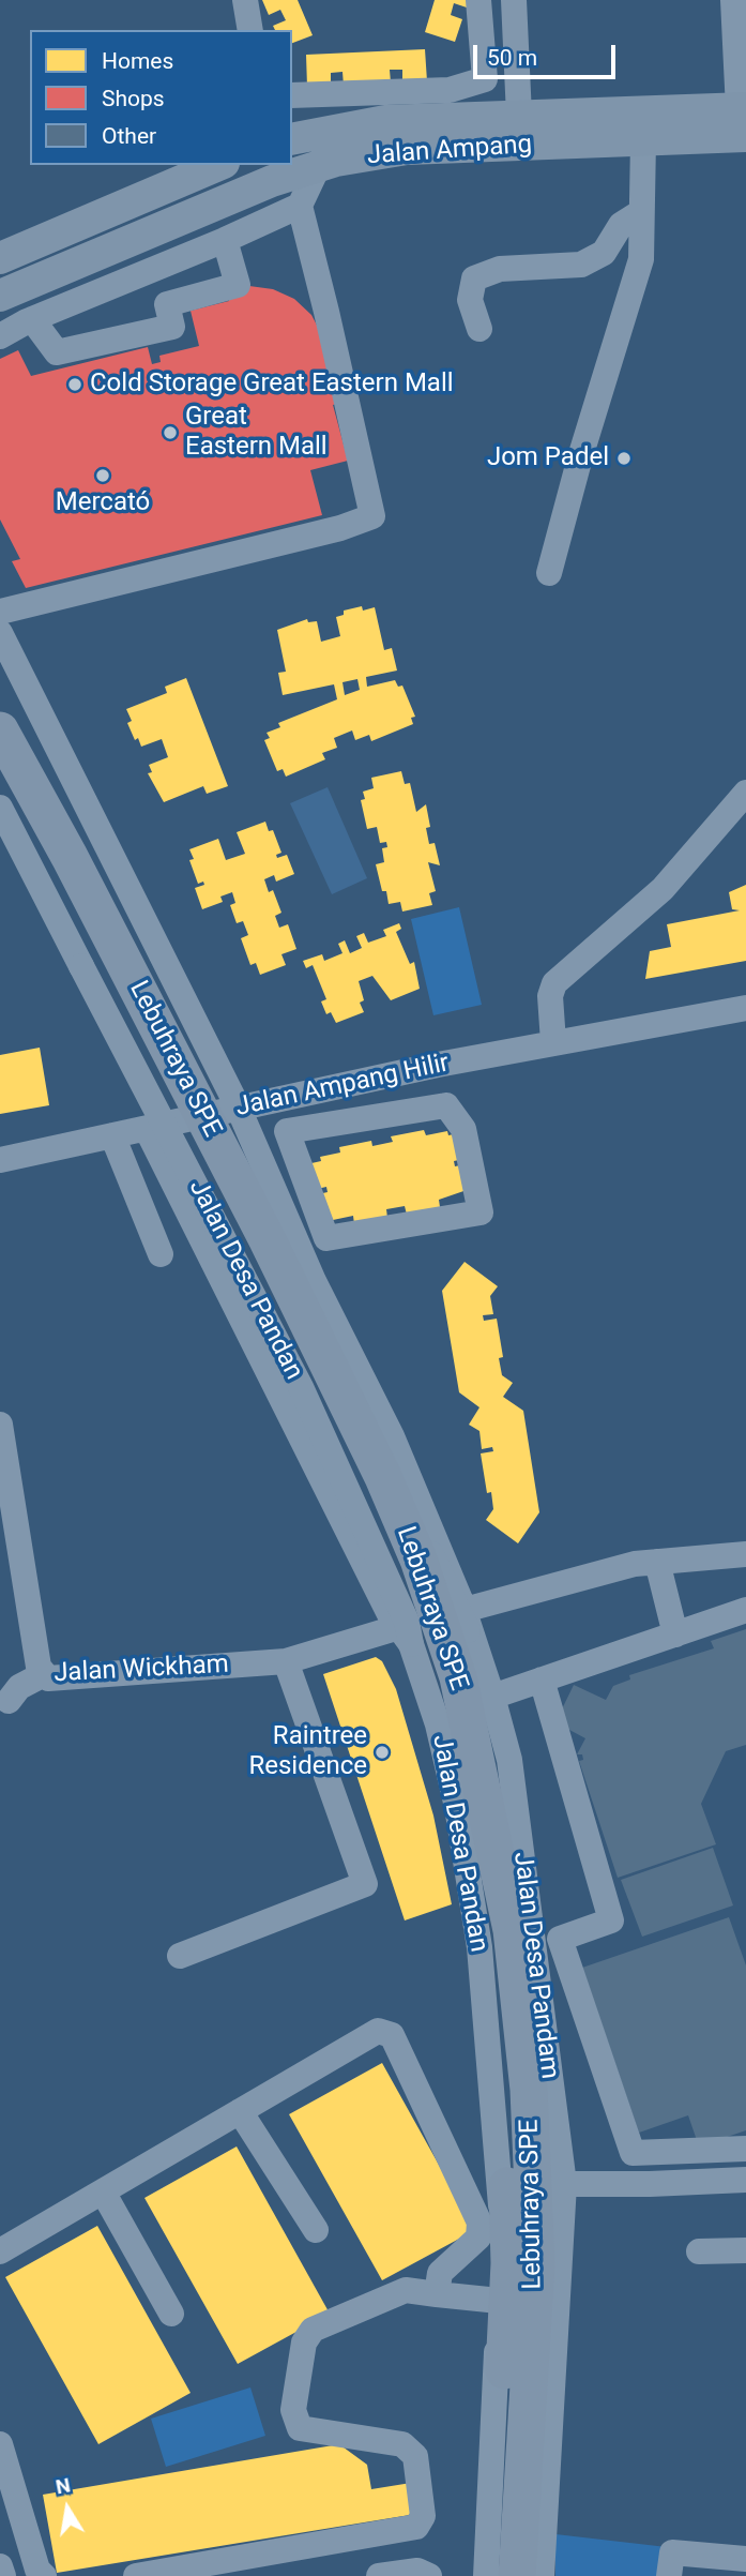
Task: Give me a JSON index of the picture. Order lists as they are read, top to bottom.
{
  "streets": {
    "highway": ["Lebuhraya SPE"],
    "main road": ["Jalan Ampang"],
    "street": [
      "Jalan Ampang Hilir",
      "Jalan Desa Pandan",
      "Jalan Wickham",
      "Jalan Desa Pandam"
    ]
  },
  "crossings": [
    ["Jalan Desa Pandan", "Jalan Wickham"],
    ["Jalan Desa Pandan", "Jalan Desa Pandam"]
  ],
  "places": [
    "Cold Storage Great Eastern Mall",
    "Great Eastern Mall",
    "Jom Padel",
    "Mercató",
    "Raintree Residence"
  ],
  "legend": ["Homes", "Shops", "Other"],
  "scale_bar": "50 m",
  "north": "top"
}
